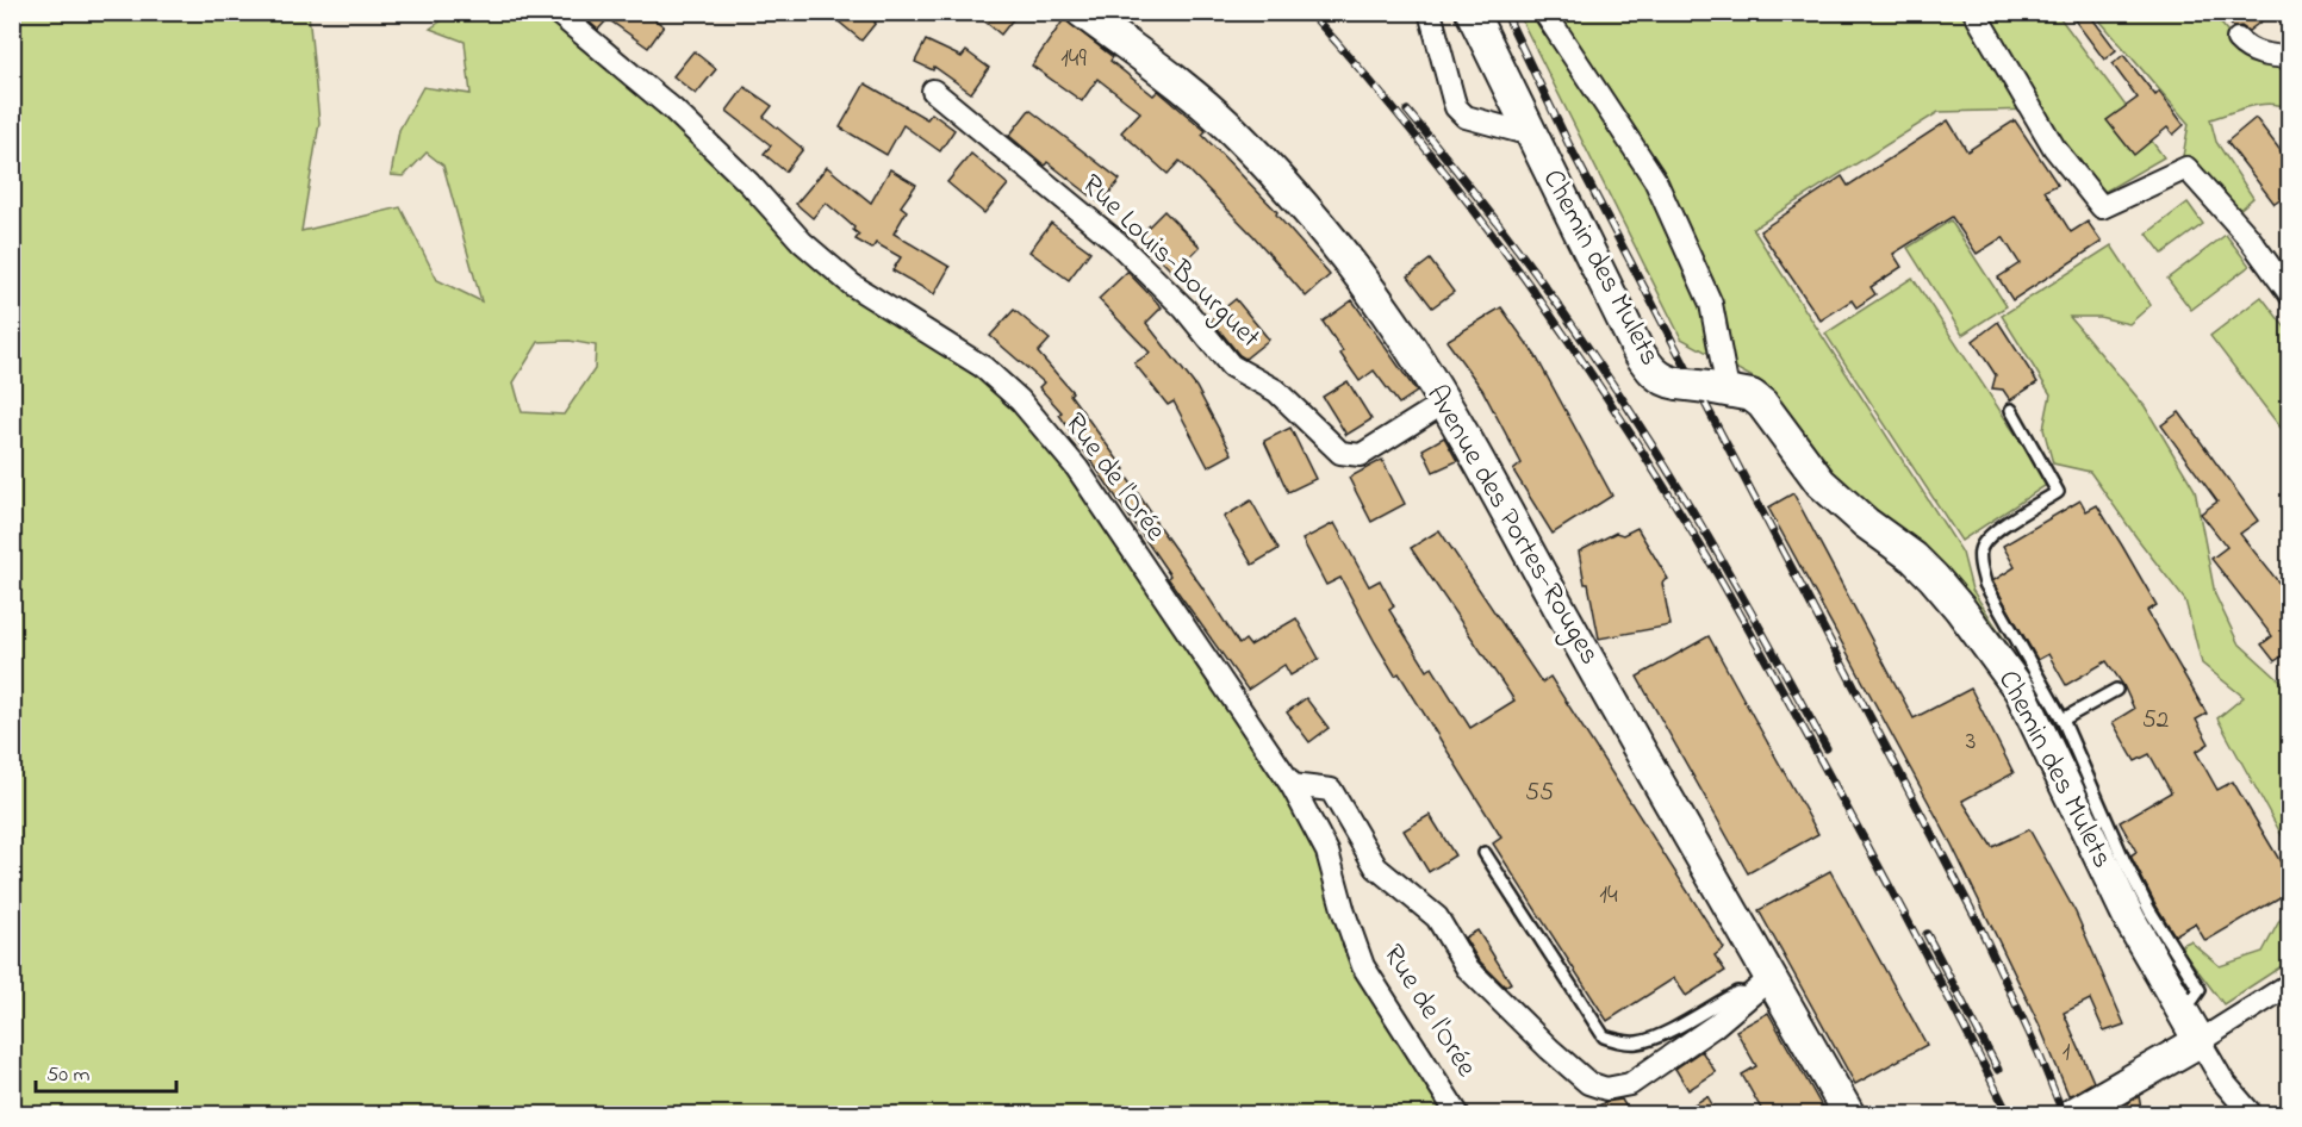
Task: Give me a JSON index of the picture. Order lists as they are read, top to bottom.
{
  "streets": {
    "street": [
      "Rue Louis-Bourguet",
      "Chemin des Mulets",
      "Rue de l'Orée",
      "Avenue des Portes-Rouges"
    ]
  },
  "crossings": [
    ["Rue Louis-Bourguet", "Avenue des Portes-Rouges"]
  ],
  "house_numbers": [
    "149",
    "52",
    "3",
    "55",
    "14",
    "1"
  ],
  "scale_bar": "50 m"
}
